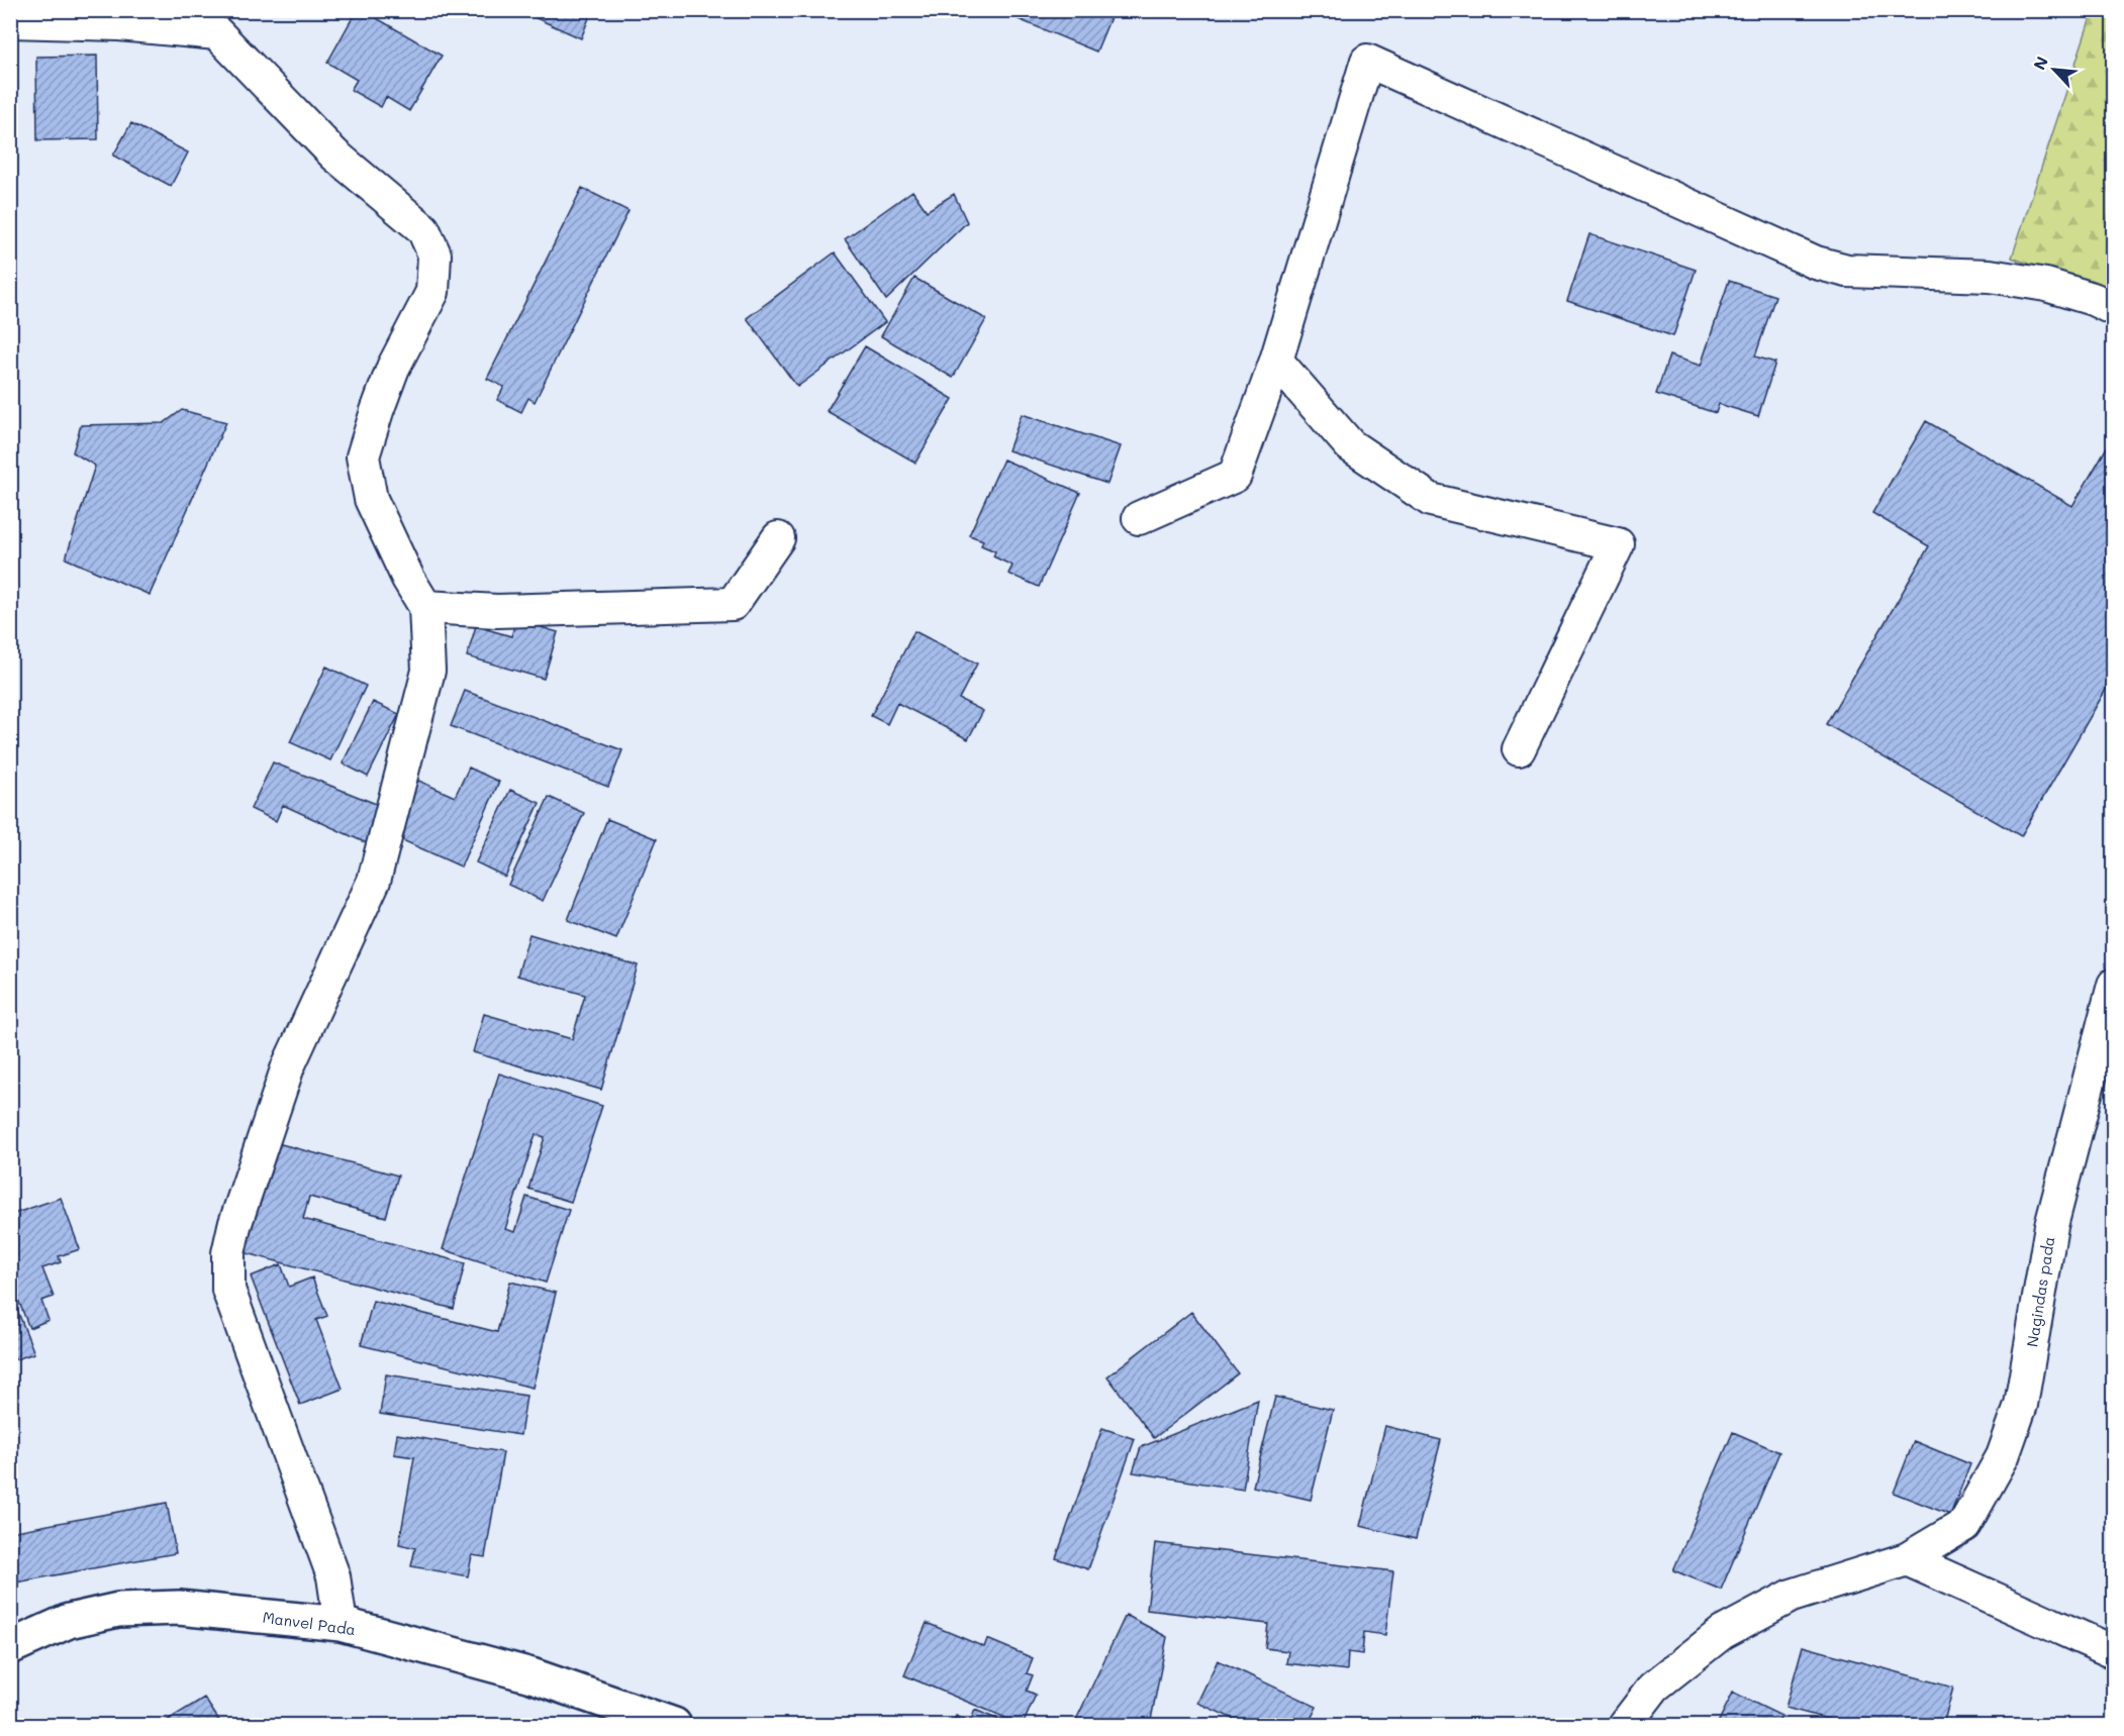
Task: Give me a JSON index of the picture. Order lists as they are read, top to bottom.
{
  "streets": {
    "main road": ["Manvel Pada"],
    "street": ["Nagindas pada"]
  },
  "north": "top left"
}
